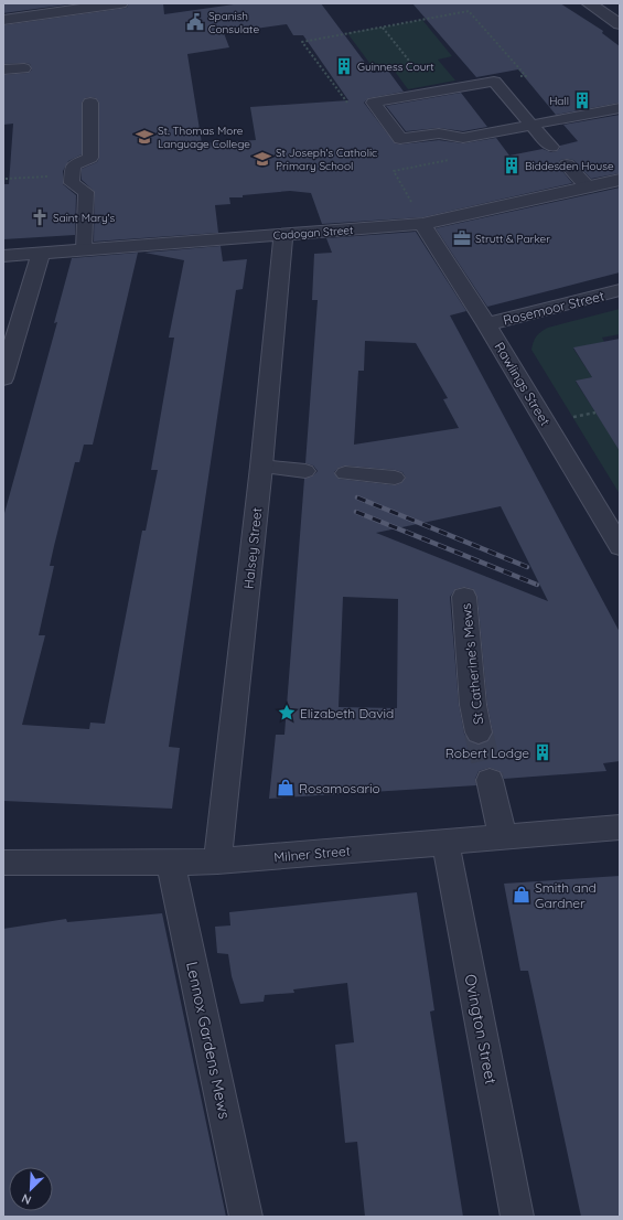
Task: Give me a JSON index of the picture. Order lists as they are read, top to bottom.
{
  "streets": {
    "street": [
      "Cadogan Street",
      "Rosemoor Street",
      "Rawlings Street",
      "Halsey Street",
      "St Catherine's Mews",
      "Milner Street",
      "Ovington Street",
      "Lennox Gardens Mews"
    ]
  },
  "crossings": [
    ["Cadogan Street", "Rawlings Street"],
    ["Cadogan Street", "Halsey Street"],
    ["Rosemoor Street", "Rawlings Street"],
    ["Halsey Street", "Milner Street"],
    ["Milner Street", "Ovington Street"],
    ["Milner Street", "Lennox Gardens Mews"]
  ],
  "places": {
    "public building": ["Spanish Consulate"],
    "building": [
      "Guinness Court",
      "Hall",
      "Biddesden House",
      "Robert Lodge"
    ],
    "school or university": ["St. Thomas More Language College", "St Joseph's Catholic Primary School"],
    "church": ["Saint Mary's"],
    "office": ["Strutt & Parker"],
    "place": ["Elizabeth David"],
    "shop": ["Rosamosario", "Smith and Gardner"]
  },
  "north": "bottom left"
}
